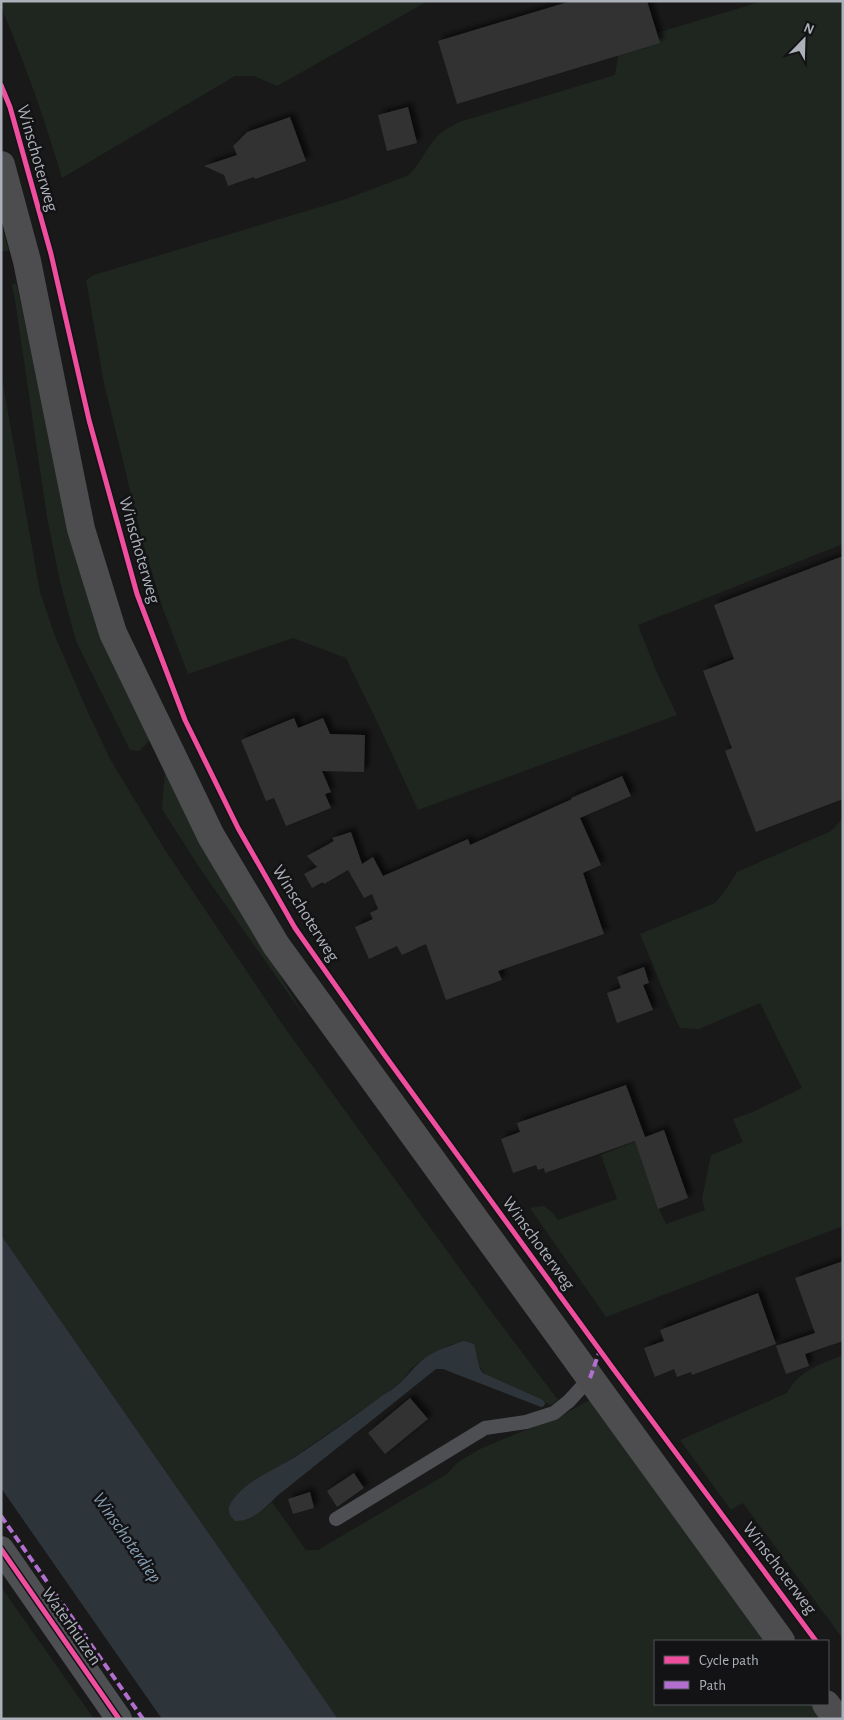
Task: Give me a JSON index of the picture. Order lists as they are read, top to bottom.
{
  "streets": {
    "street": ["Waterhuizen"],
    "cycle path": ["Winschoterweg"]
  },
  "water": ["Winschoterdiep"],
  "legend": ["Cycle path", "Path"],
  "north": "top right"
}
